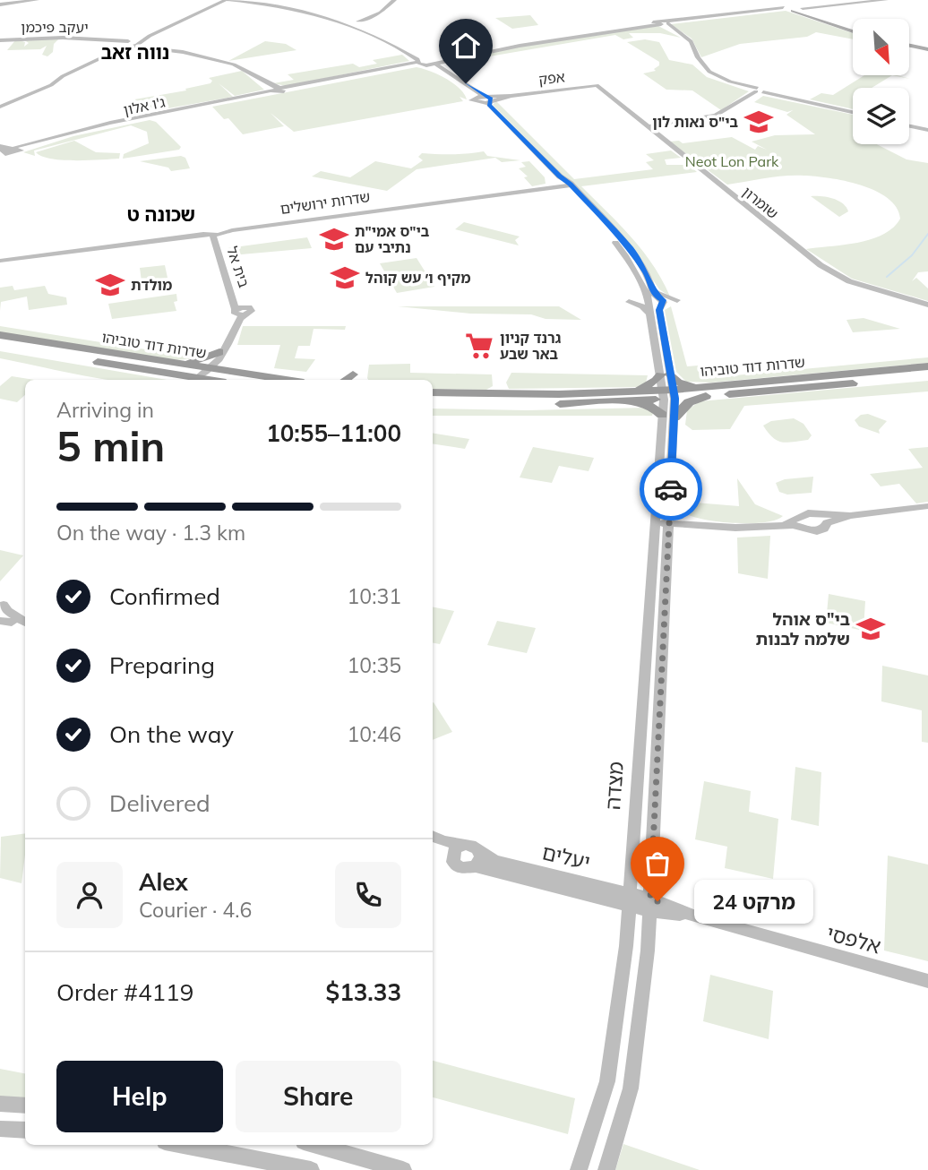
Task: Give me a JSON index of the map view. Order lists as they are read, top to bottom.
{
  "streets": {
    "highway": ["שדרות דוד טוביהו"],
    "main road": [
      "יעקב פיכמן",
      "אפק",
      "ג'ו אלון",
      "שדרות ירושלים",
      "שומרון",
      "בית אל",
      "מצדה",
      "יעלים",
      "אלפסי"
    ]
  },
  "crossings": [
    ["אפק", "שומרון"],
    ["שדרות ירושלים", "בית אל"],
    ["בית אל", "שדרות דוד טוביהו"],
    ["שדרות דוד טוביהו", "מצדה"],
    ["מצדה", "יעלים"],
    ["מצדה", "אלפסי"],
    ["יעלים", "אלפסי"]
  ],
  "districts": ["נווה זאב", "שכונה ט"],
  "parks": ["Neot Lon Park"],
  "places": {
    "school or university": [
      "בי\"ס נאות לון",
      "בי\"ס אמי\"ת נתיבי עם",
      "מקיף ו׳ עש קוהל",
      "מולדת",
      "בי\"ס אוהל שלמה לבנות"
    ],
    "supermarket": ["גרנד קניון באר שבע"],
    "other": ["מרקט 24"]
  },
  "north": "bottom right",
  "page": {
    "heading": ["5 min", "Arriving in", "10:55–11:00"],
    "panel": [
      "Alex",
      "Courier · 4.6",
      "Order #4119",
      "$13.33"
    ],
    "bar": "On the way · 1.3 km",
    "list": [
      ["Confirmed", "10:31"],
      ["Preparing", "10:35"],
      ["On the way", "10:46"],
      "Delivered"
    ],
    "bubble": "מרקט 24",
    "buttons": ["Help", "Share"]
  }
}
